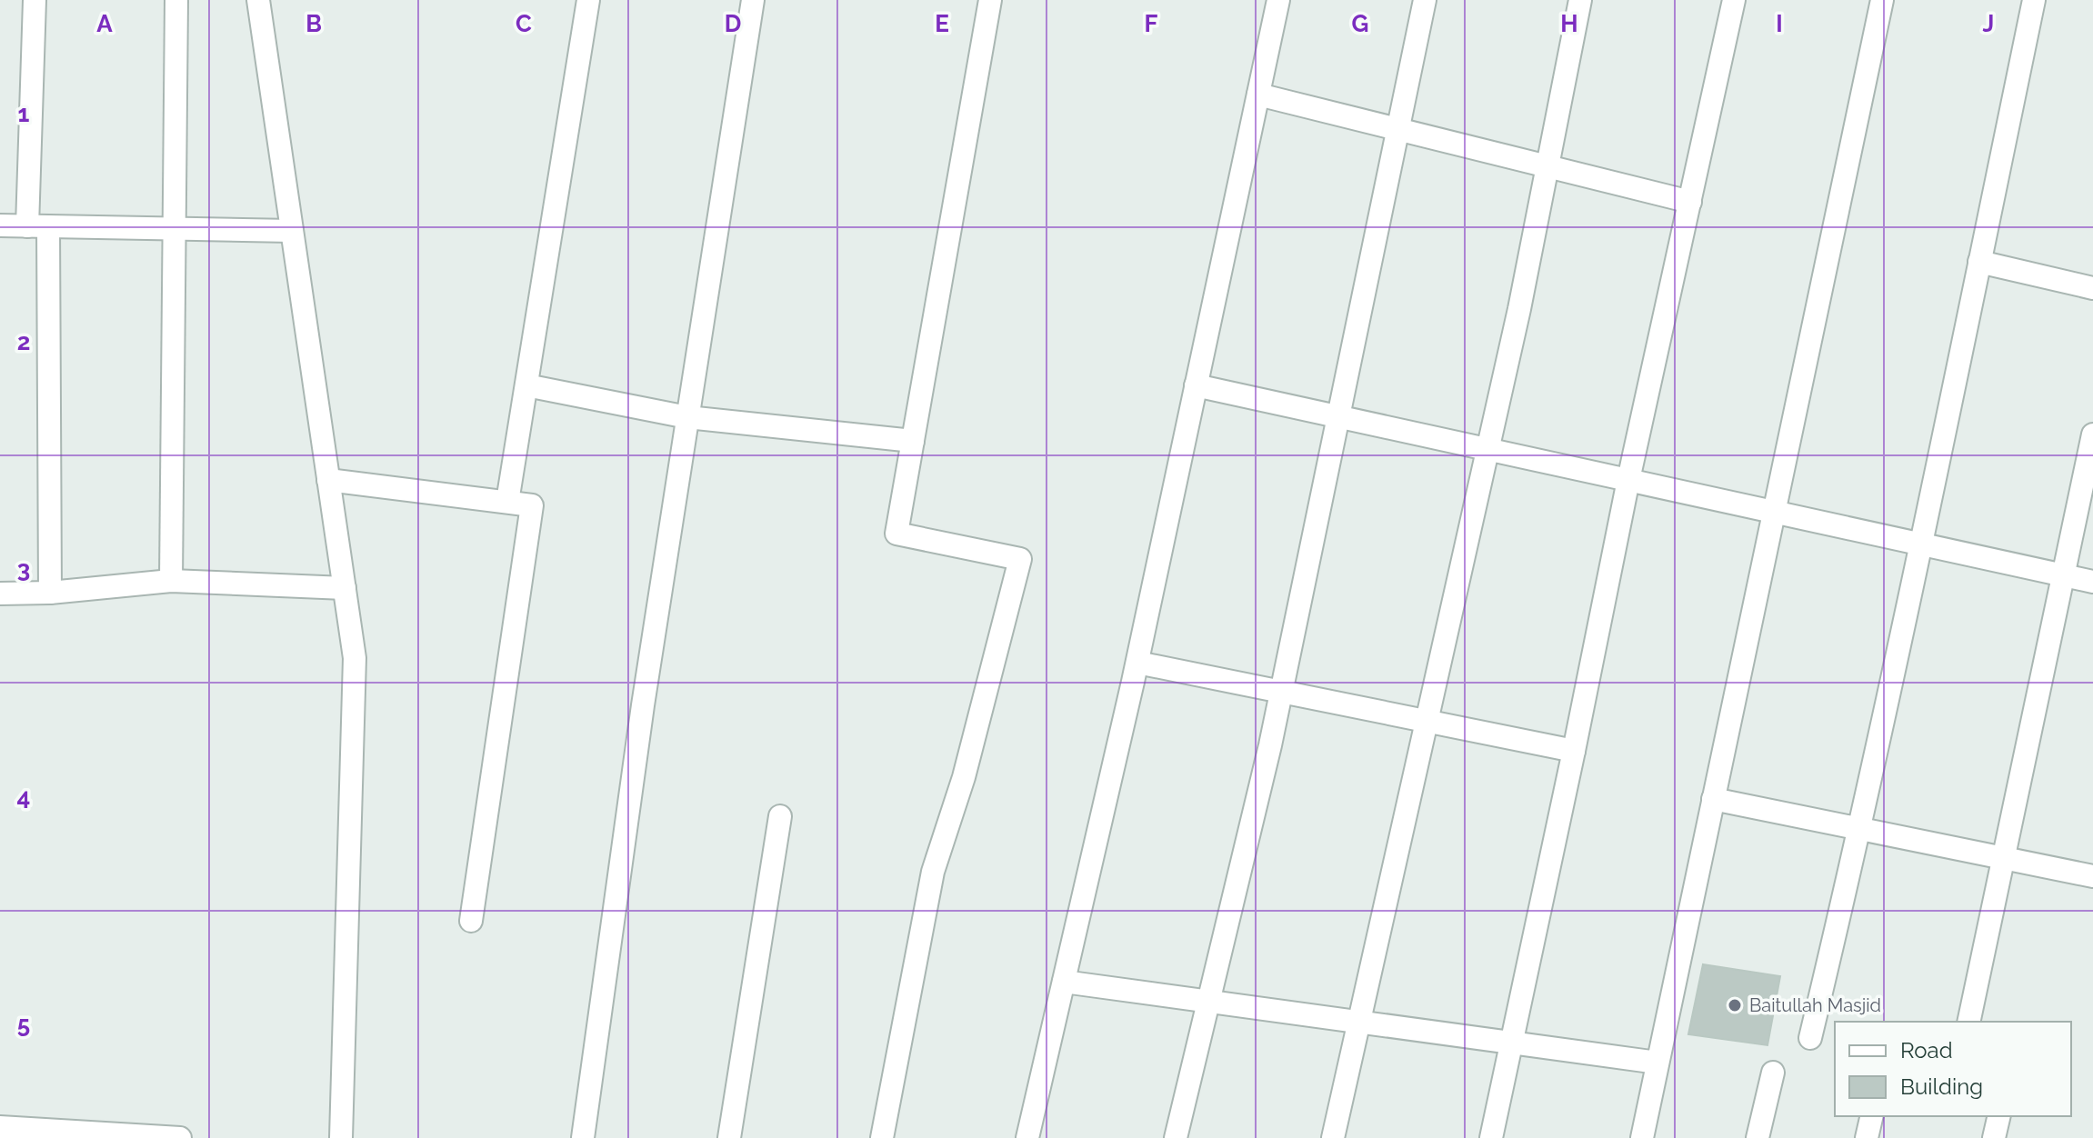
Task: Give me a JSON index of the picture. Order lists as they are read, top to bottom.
{
  "places": ["Baitullah Masjid"],
  "legend": ["Road", "Building"],
  "grid": {
    "columns": [
      "A",
      "B",
      "C",
      "D",
      "E",
      "F",
      "G",
      "H",
      "I",
      "J"
    ],
    "rows": [
      "1",
      "2",
      "3",
      "4",
      "5"
    ]
  }
}
